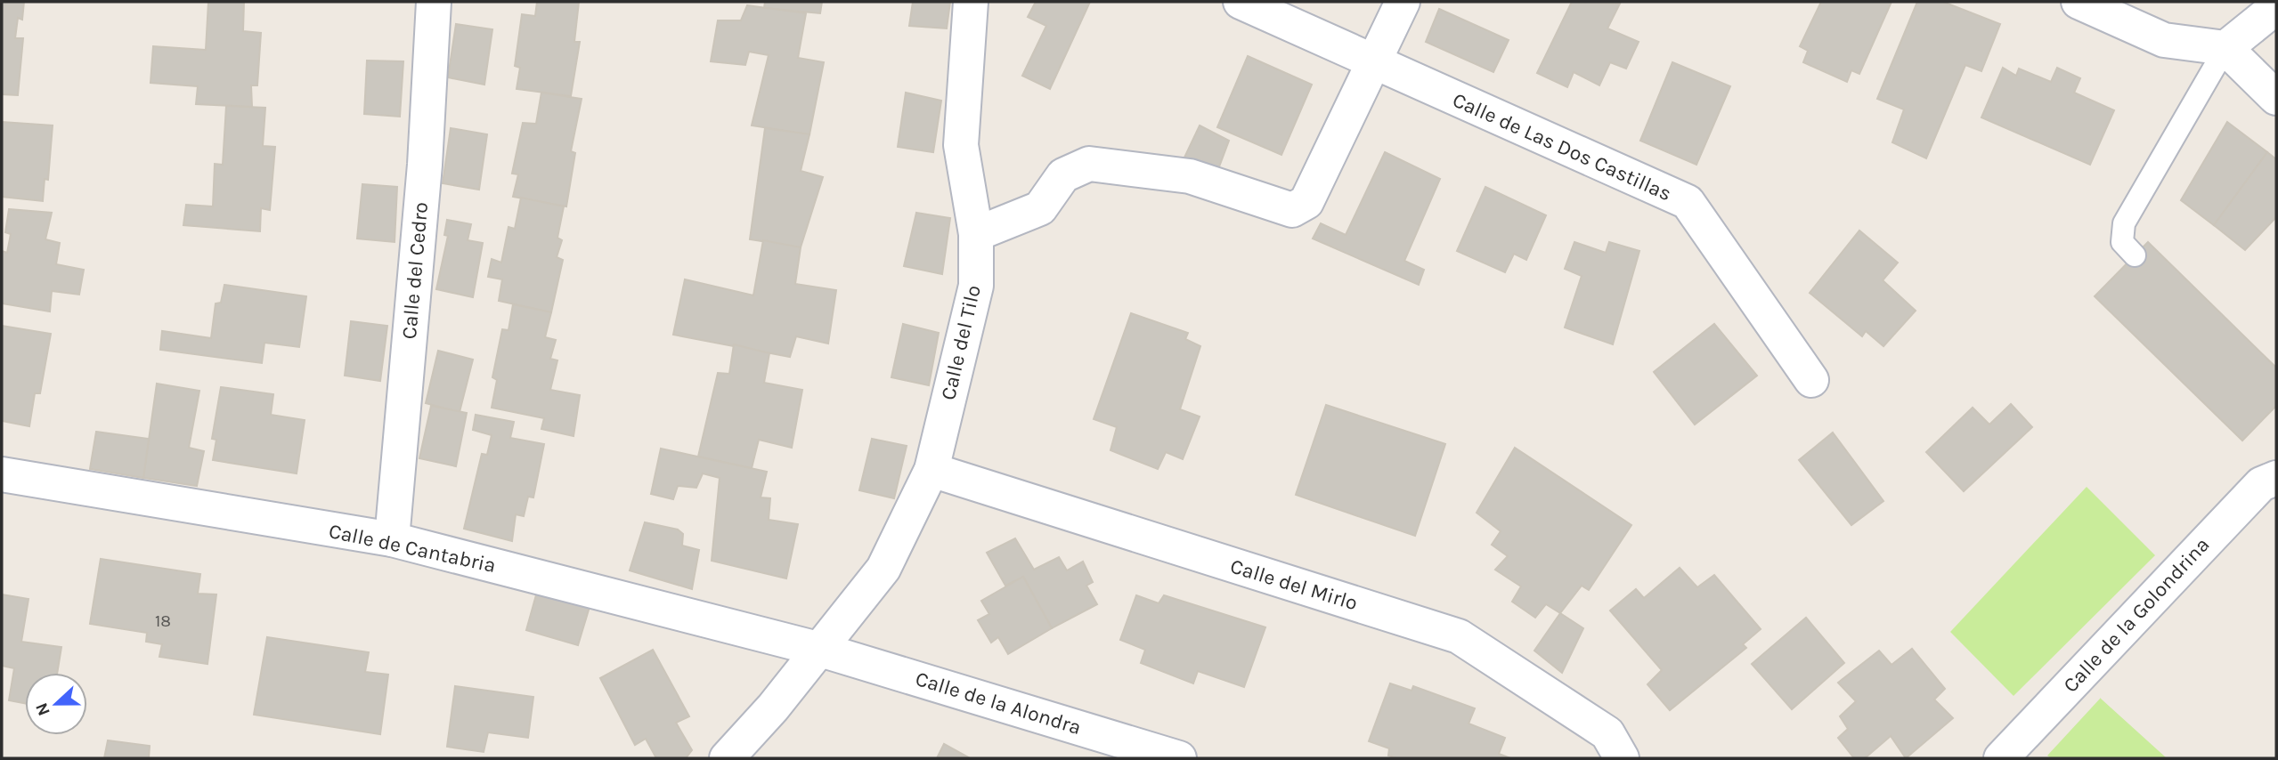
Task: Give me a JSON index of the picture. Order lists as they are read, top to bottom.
{
  "streets": {
    "street": [
      "Calle de Las Dos Castillas",
      "Calle del Cedro",
      "Calle del Tilo",
      "Calle de Cantabria",
      "Calle del Mirlo",
      "Calle de la Golondrina",
      "Calle de la Alondra"
    ]
  },
  "crossings": [
    ["Calle del Cedro", "Calle de Cantabria"],
    ["Calle del Tilo", "Calle de Cantabria"],
    ["Calle del Tilo", "Calle del Mirlo"],
    ["Calle del Tilo", "Calle de la Alondra"],
    ["Calle de Cantabria", "Calle de la Alondra"]
  ],
  "house_numbers": ["18"],
  "north": "left"
}
